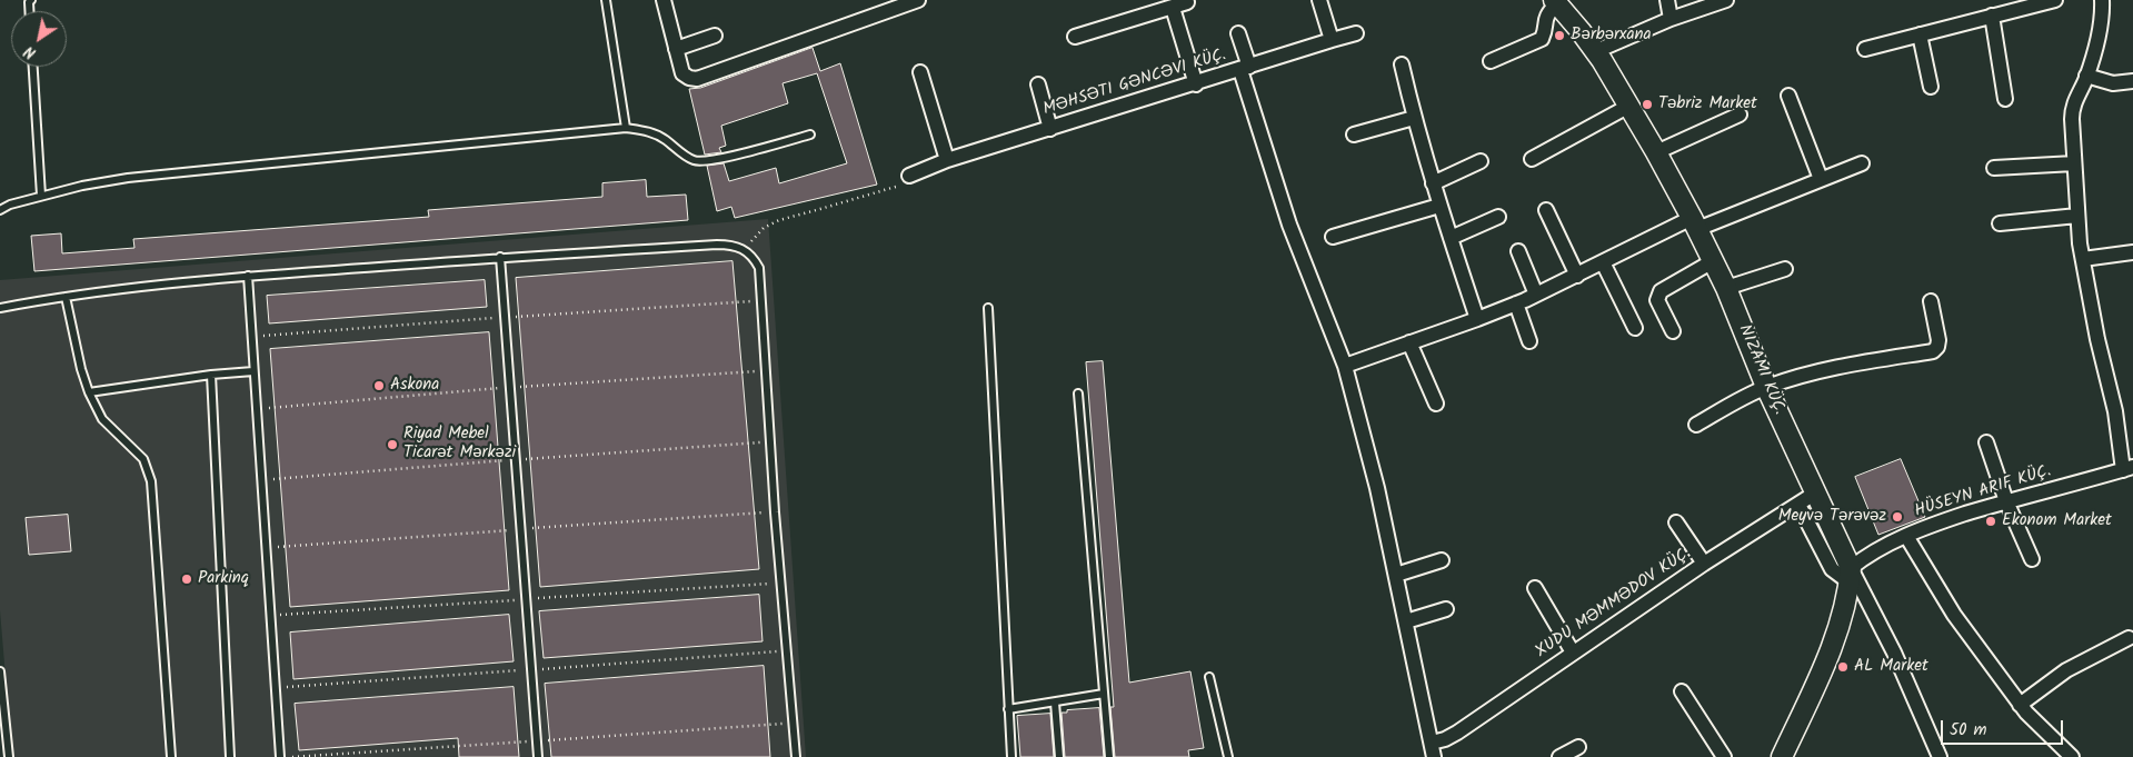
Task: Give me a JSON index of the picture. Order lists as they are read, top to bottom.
{
  "streets": {
    "street": [
      "MƏHSƏTI GƏNCƏVI KÜÇ.",
      "NIZAMI KÜÇ.",
      "HÜSEYN ARIF KÜÇ.",
      "XUDU MƏMMƏDOV KÜÇ."
    ]
  },
  "crossings": [
    ["NIZAMI KÜÇ.", "HÜSEYN ARIF KÜÇ."],
    ["NIZAMI KÜÇ.", "XUDU MƏMMƏDOV KÜÇ."]
  ],
  "places": [
    "Bərbərxana",
    "Təbriz Market",
    "Askona",
    "Riyad Mebel Ticarət Mərkəzi",
    "Meyvə Tərəvəz",
    "Ekonom Market",
    "Parkinq",
    "AL Market"
  ],
  "scale_bar": "50 m",
  "north": "bottom left"
}
